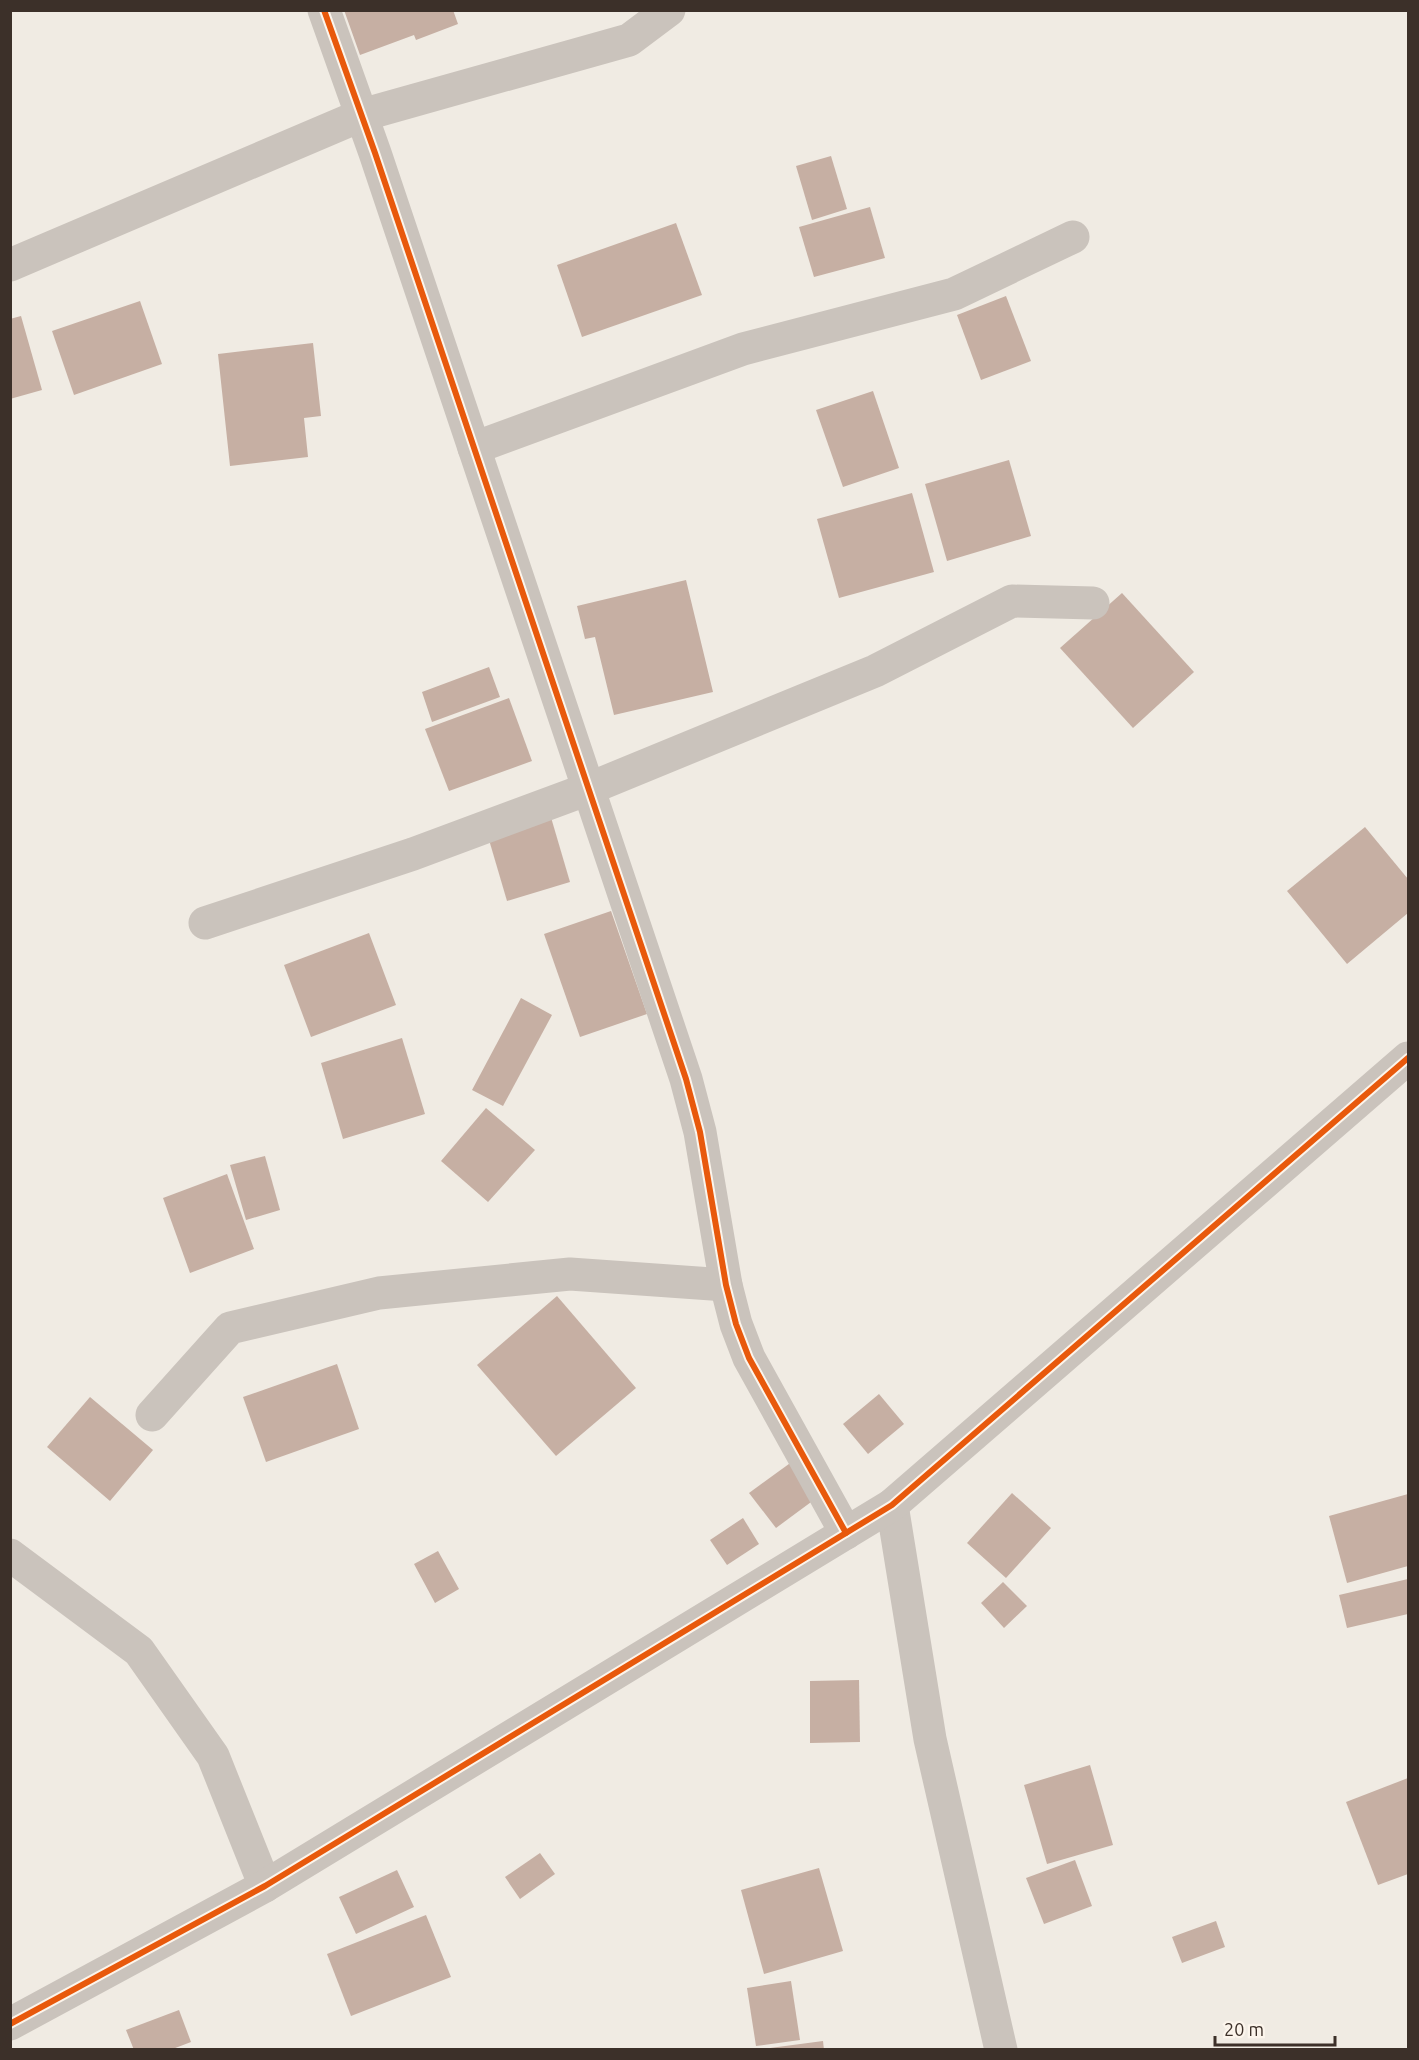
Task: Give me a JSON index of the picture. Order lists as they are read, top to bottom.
{
  "scale_bar": "20 m"
}
